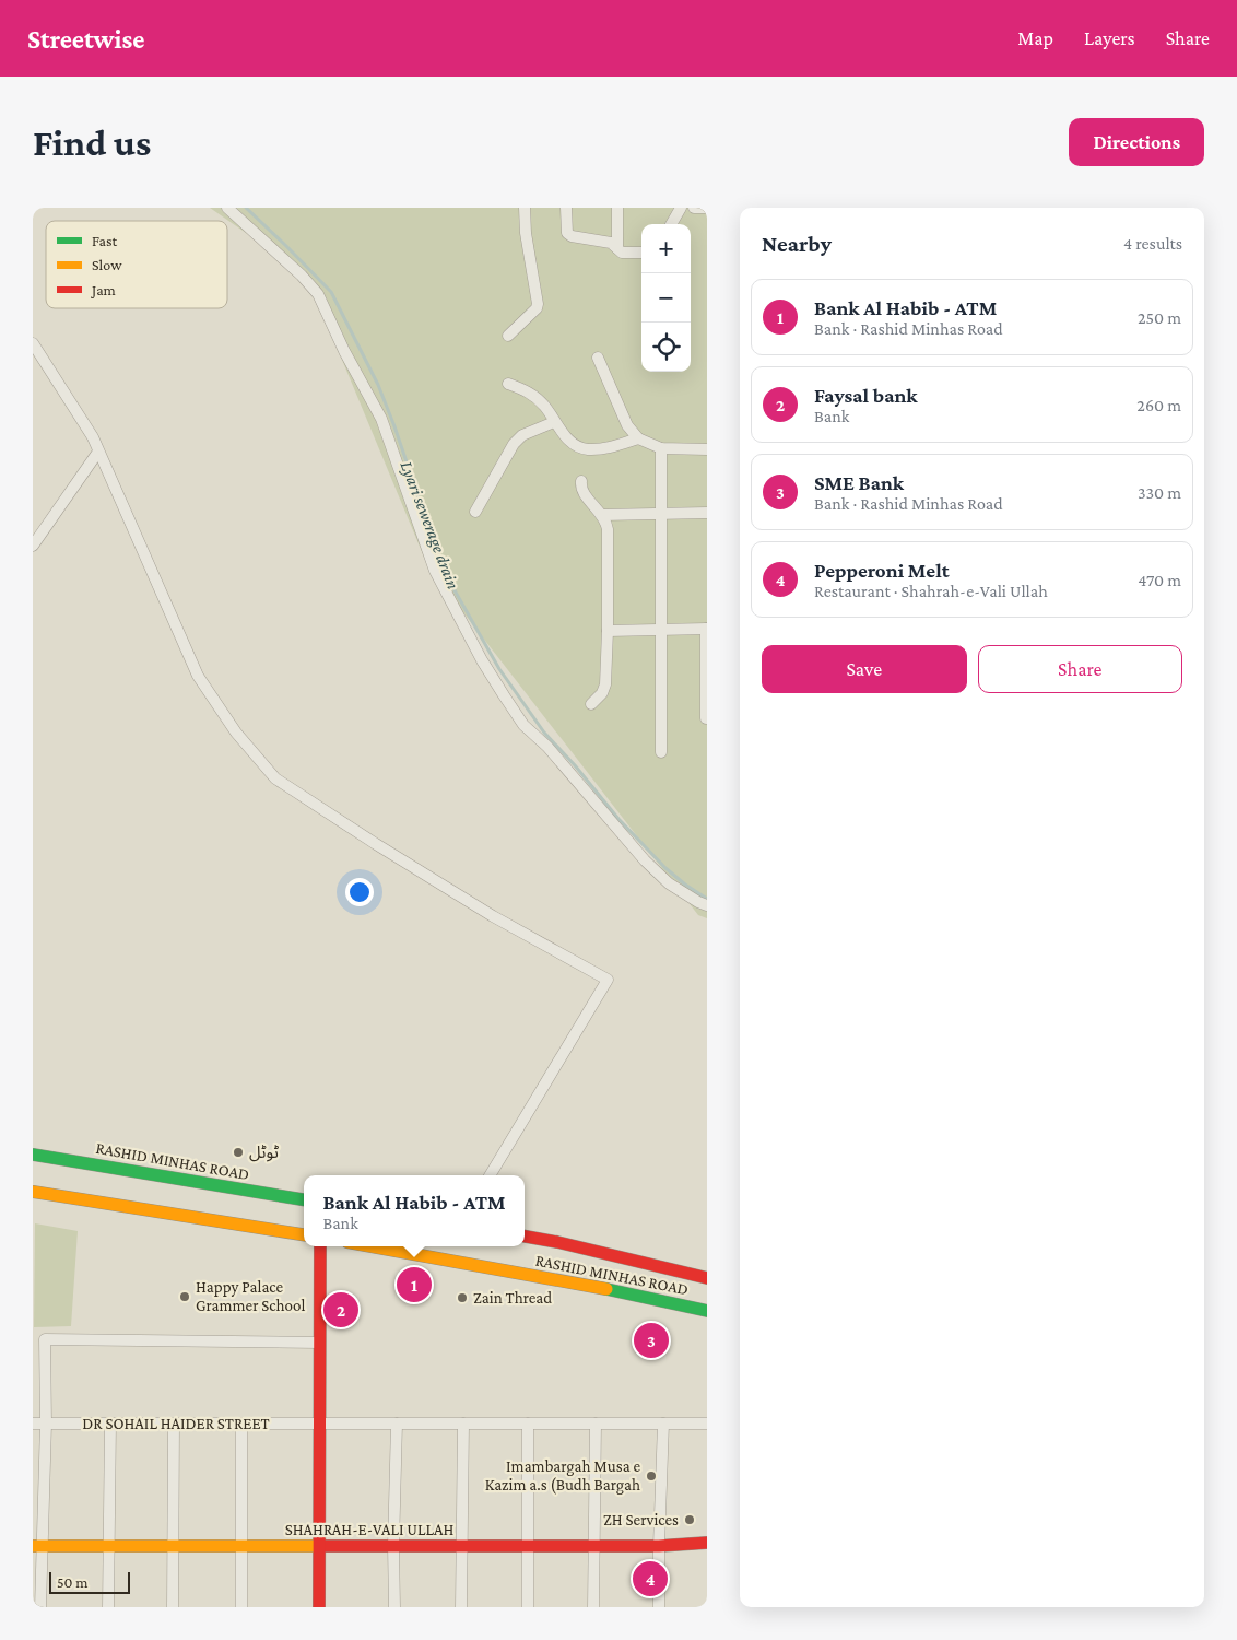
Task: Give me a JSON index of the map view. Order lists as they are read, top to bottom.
{
  "streets": {
    "main road": ["RASHID MINHAS ROAD", "SHAHRAH-E-VALI ULLAH"],
    "street": ["DR SOHAIL HAIDER STREET"]
  },
  "water": ["Lyari sewerage drain"],
  "places": [
    "ٹوٹل",
    "Happy Palace Grammer School",
    "Zain Thread",
    "Imambargah Musa e Kazim a.s (Budh Bargah",
    "ZH Services"
  ],
  "legend": ["Fast", "Slow", "Jam"],
  "scale_bar": "50 m",
  "page": {
    "header": "Streetwise",
    "nav": ["Map", "Layers", "Share"],
    "buttons": [
      "Directions",
      ["Save", "Share"]
    ],
    "title": "Find us",
    "heading": ["Nearby", "4 results"],
    "map_buttons": ["+", "−"],
    "list": [
      {
        "mark": "1",
        "name": "Bank Al Habib - ATM",
        "note": "Bank · Rashid Minhas Road",
        "value": "250 m"
      },
      {
        "mark": "2",
        "name": "Faysal bank",
        "note": "Bank",
        "value": "260 m"
      },
      {
        "mark": "3",
        "name": "SME Bank",
        "note": "Bank · Rashid Minhas Road",
        "value": "330 m"
      },
      {
        "mark": "4",
        "name": "Pepperoni Melt",
        "note": "Restaurant · Shahrah-e-Vali Ullah",
        "value": "470 m"
      }
    ],
    "popup": ["Bank Al Habib - ATM", "Bank"],
    "pins": [
      "1",
      "2",
      "3",
      "4"
    ],
    "scale": "50 m"
  }
}
